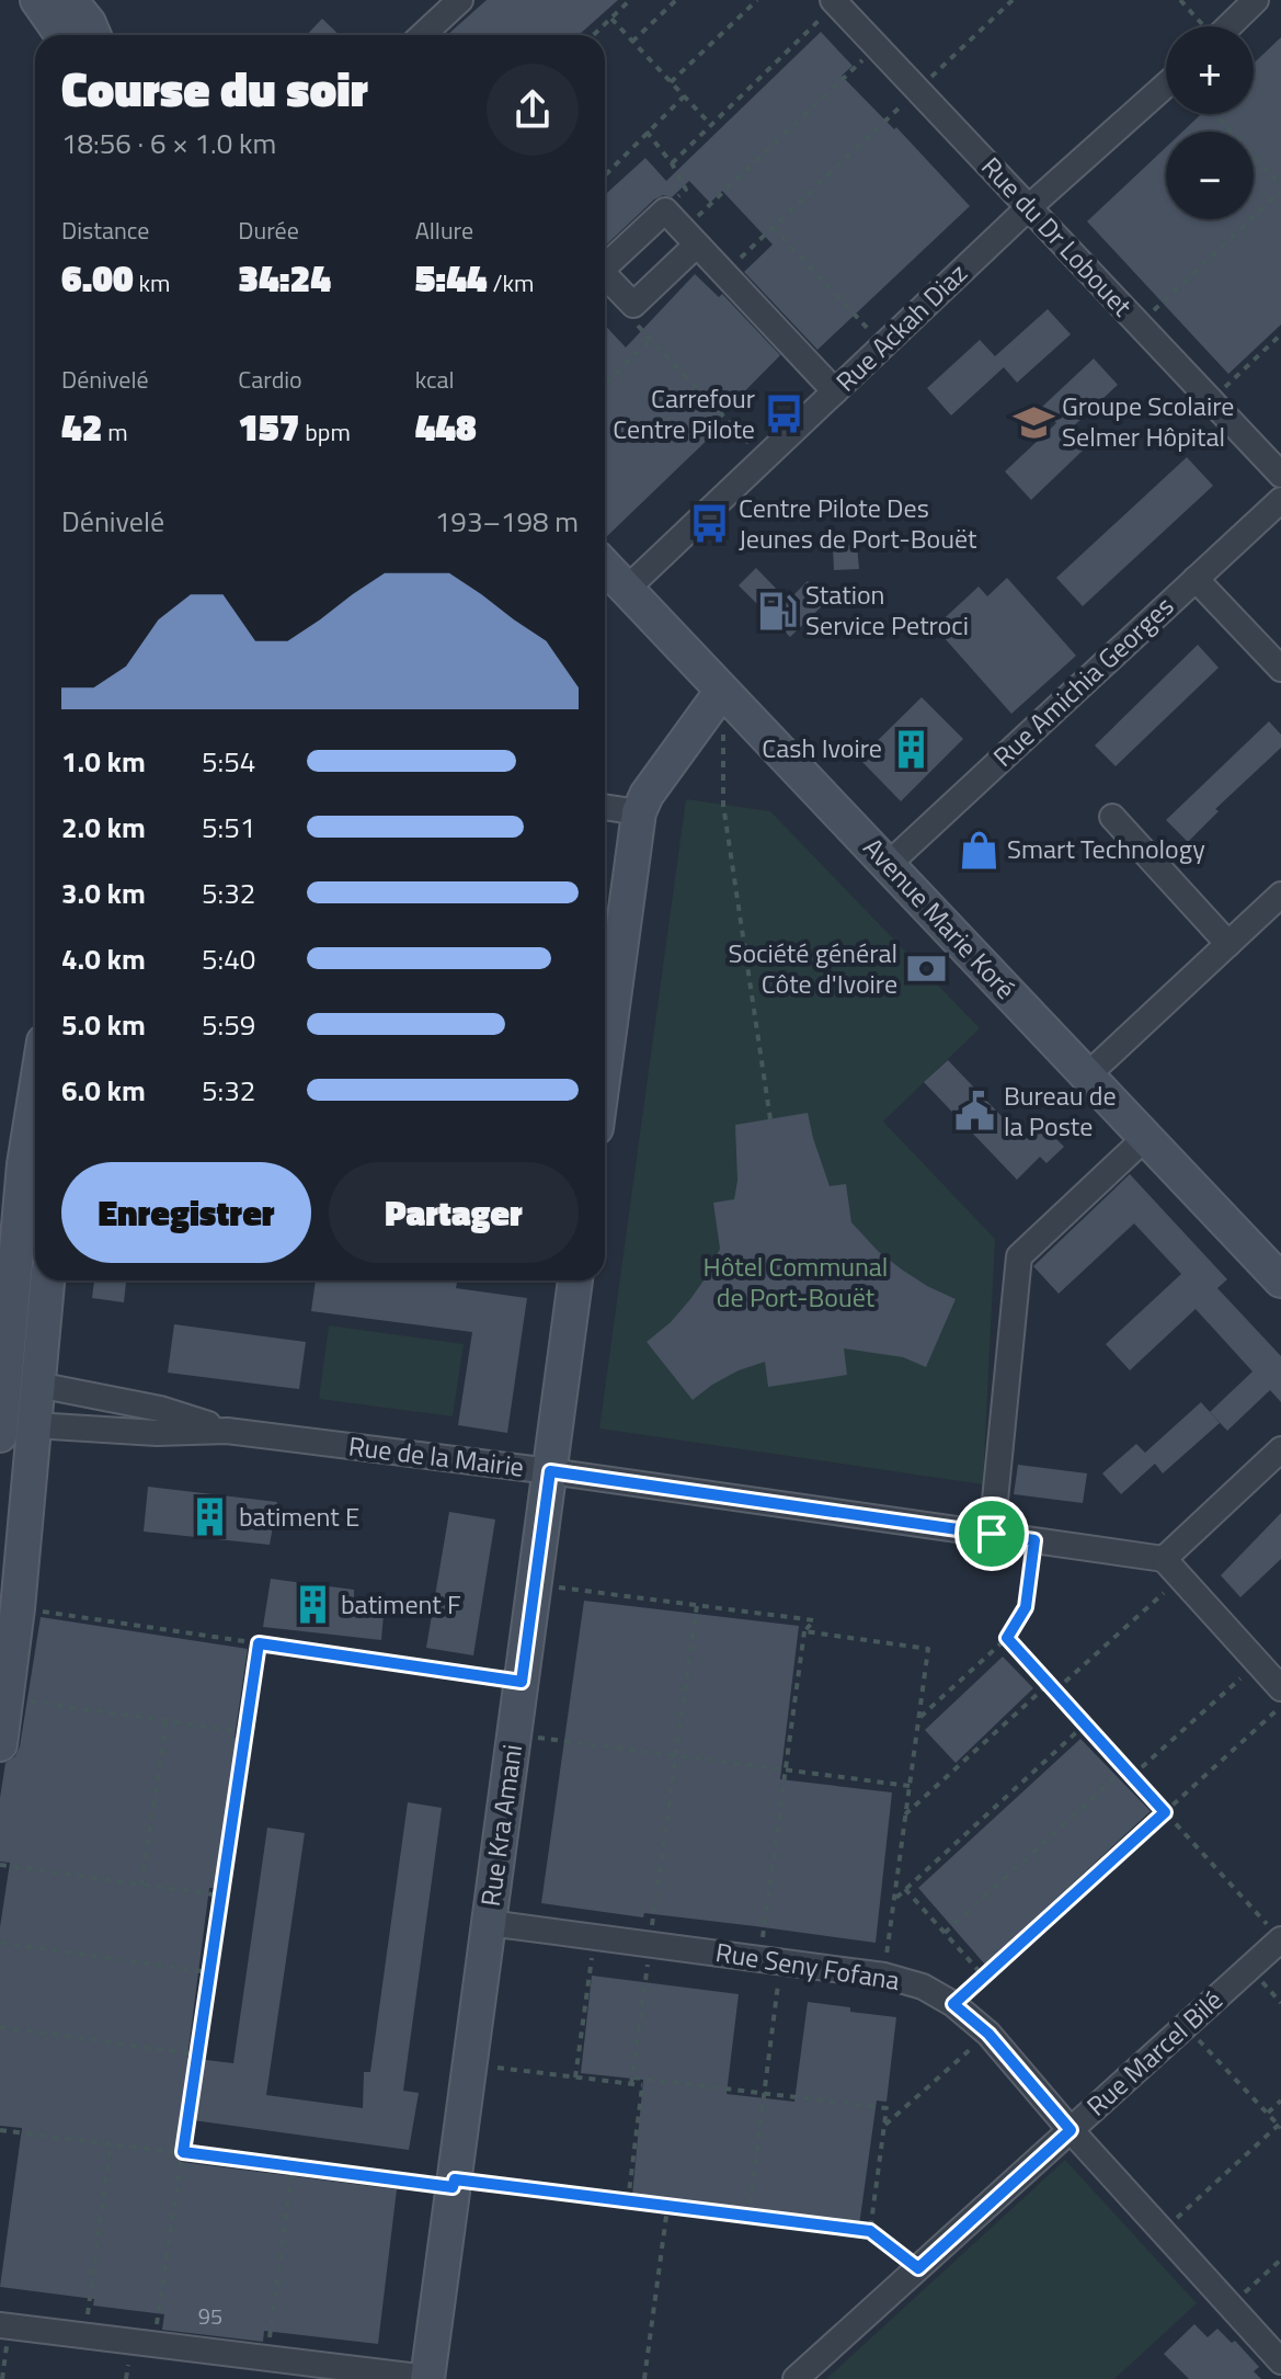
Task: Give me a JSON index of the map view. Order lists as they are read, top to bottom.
{
  "streets": {
    "main road": ["Avenue Marie Koré", "Rue Kra Amani"],
    "street": [
      "Rue du Dr Lobouet",
      "Rue Ackah Diaz",
      "Rue Amichia Georges",
      "Rue de la Mairie",
      "Rue Seny Fofana",
      "Rue Marcel Bilé"
    ]
  },
  "crossings": [
    ["Rue du Dr Lobouet", "Rue Ackah Diaz"],
    ["Rue Ackah Diaz", "Avenue Marie Koré"],
    ["Rue Amichia Georges", "Avenue Marie Koré"],
    ["Rue de la Mairie", "Rue Kra Amani"],
    ["Rue Kra Amani", "Rue Seny Fofana"],
    ["Rue Seny Fofana", "Rue Marcel Bilé"]
  ],
  "parks": ["Hôtel Communal de Port-Bouët"],
  "places": {
    "bus stop": ["Carrefour Centre Pilote", "Centre Pilote Des Jeunes de Port-Bouët"],
    "school or university": ["Groupe Scolaire Selmer Hôpital"],
    "fuel station": ["Station Service Petroci"],
    "building": ["Cash Ivoire", "batiment E", "batiment F"],
    "shop": ["Smart Technology"],
    "bank": ["Société général Côte d'Ivoire"],
    "public building": ["Bureau de la Poste"]
  },
  "house_numbers": ["95"],
  "page": {
    "map_buttons": ["+", "−"],
    "heading": ["Course du soir", "18:56 · 6 × 1.0 km"],
    "stats": [
      ["Distance", "6.00 km"],
      ["Durée", "34:24"],
      ["Allure", "5:44 /km"],
      ["Dénivelé", "42 m"],
      ["Cardio", "157 bpm"],
      ["kcal", "448"]
    ],
    "chart": ["Dénivelé", "193–198 m"],
    "list": [
      {
        "name": "1.0 km",
        "note": "5:54"
      },
      {
        "name": "2.0 km",
        "note": "5:51"
      },
      {
        "name": "3.0 km",
        "note": "5:32"
      },
      {
        "name": "4.0 km",
        "note": "5:40"
      },
      {
        "name": "5.0 km",
        "note": "5:59"
      },
      {
        "name": "6.0 km",
        "note": "5:32"
      }
    ],
    "buttons": ["Enregistrer", "Partager"]
  }
}
